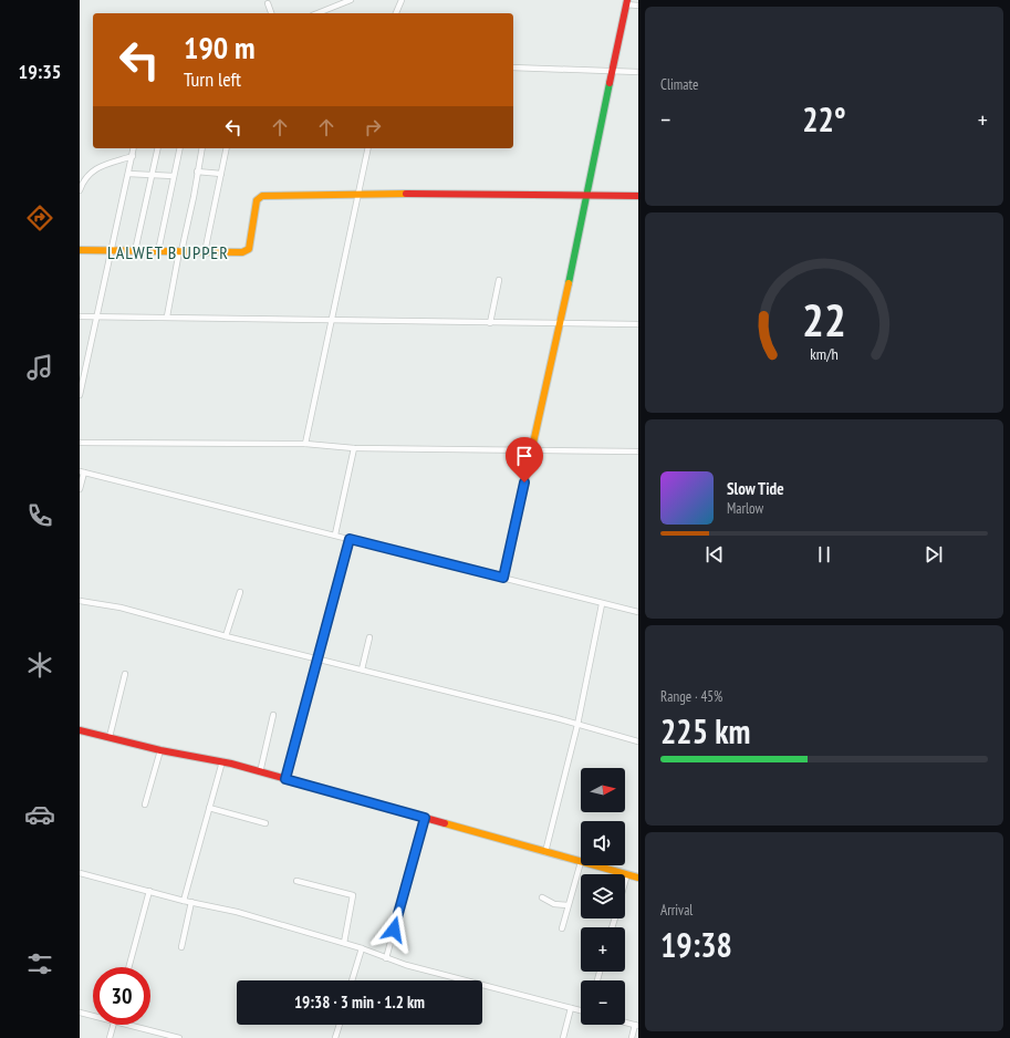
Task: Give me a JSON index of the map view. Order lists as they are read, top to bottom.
{
  "districts": ["LALWET B UPPER"],
  "north": "right",
  "page": {
    "tabs": "19:35",
    "tile": [
      "Climate",
      ["Range · 45%", "225 km"],
      ["Arrival", "19:38"]
    ],
    "turn": ["190 m", "Turn left"],
    "heat": ["−", "22°", "+"],
    "song": ["Slow Tide", "Marlow"],
    "map_buttons": ["+", "−"],
    "limit": "30",
    "trip": "19:38 · 3 min · 1.2 km",
    "gauge": ["22", "km/h"]
  }
}
